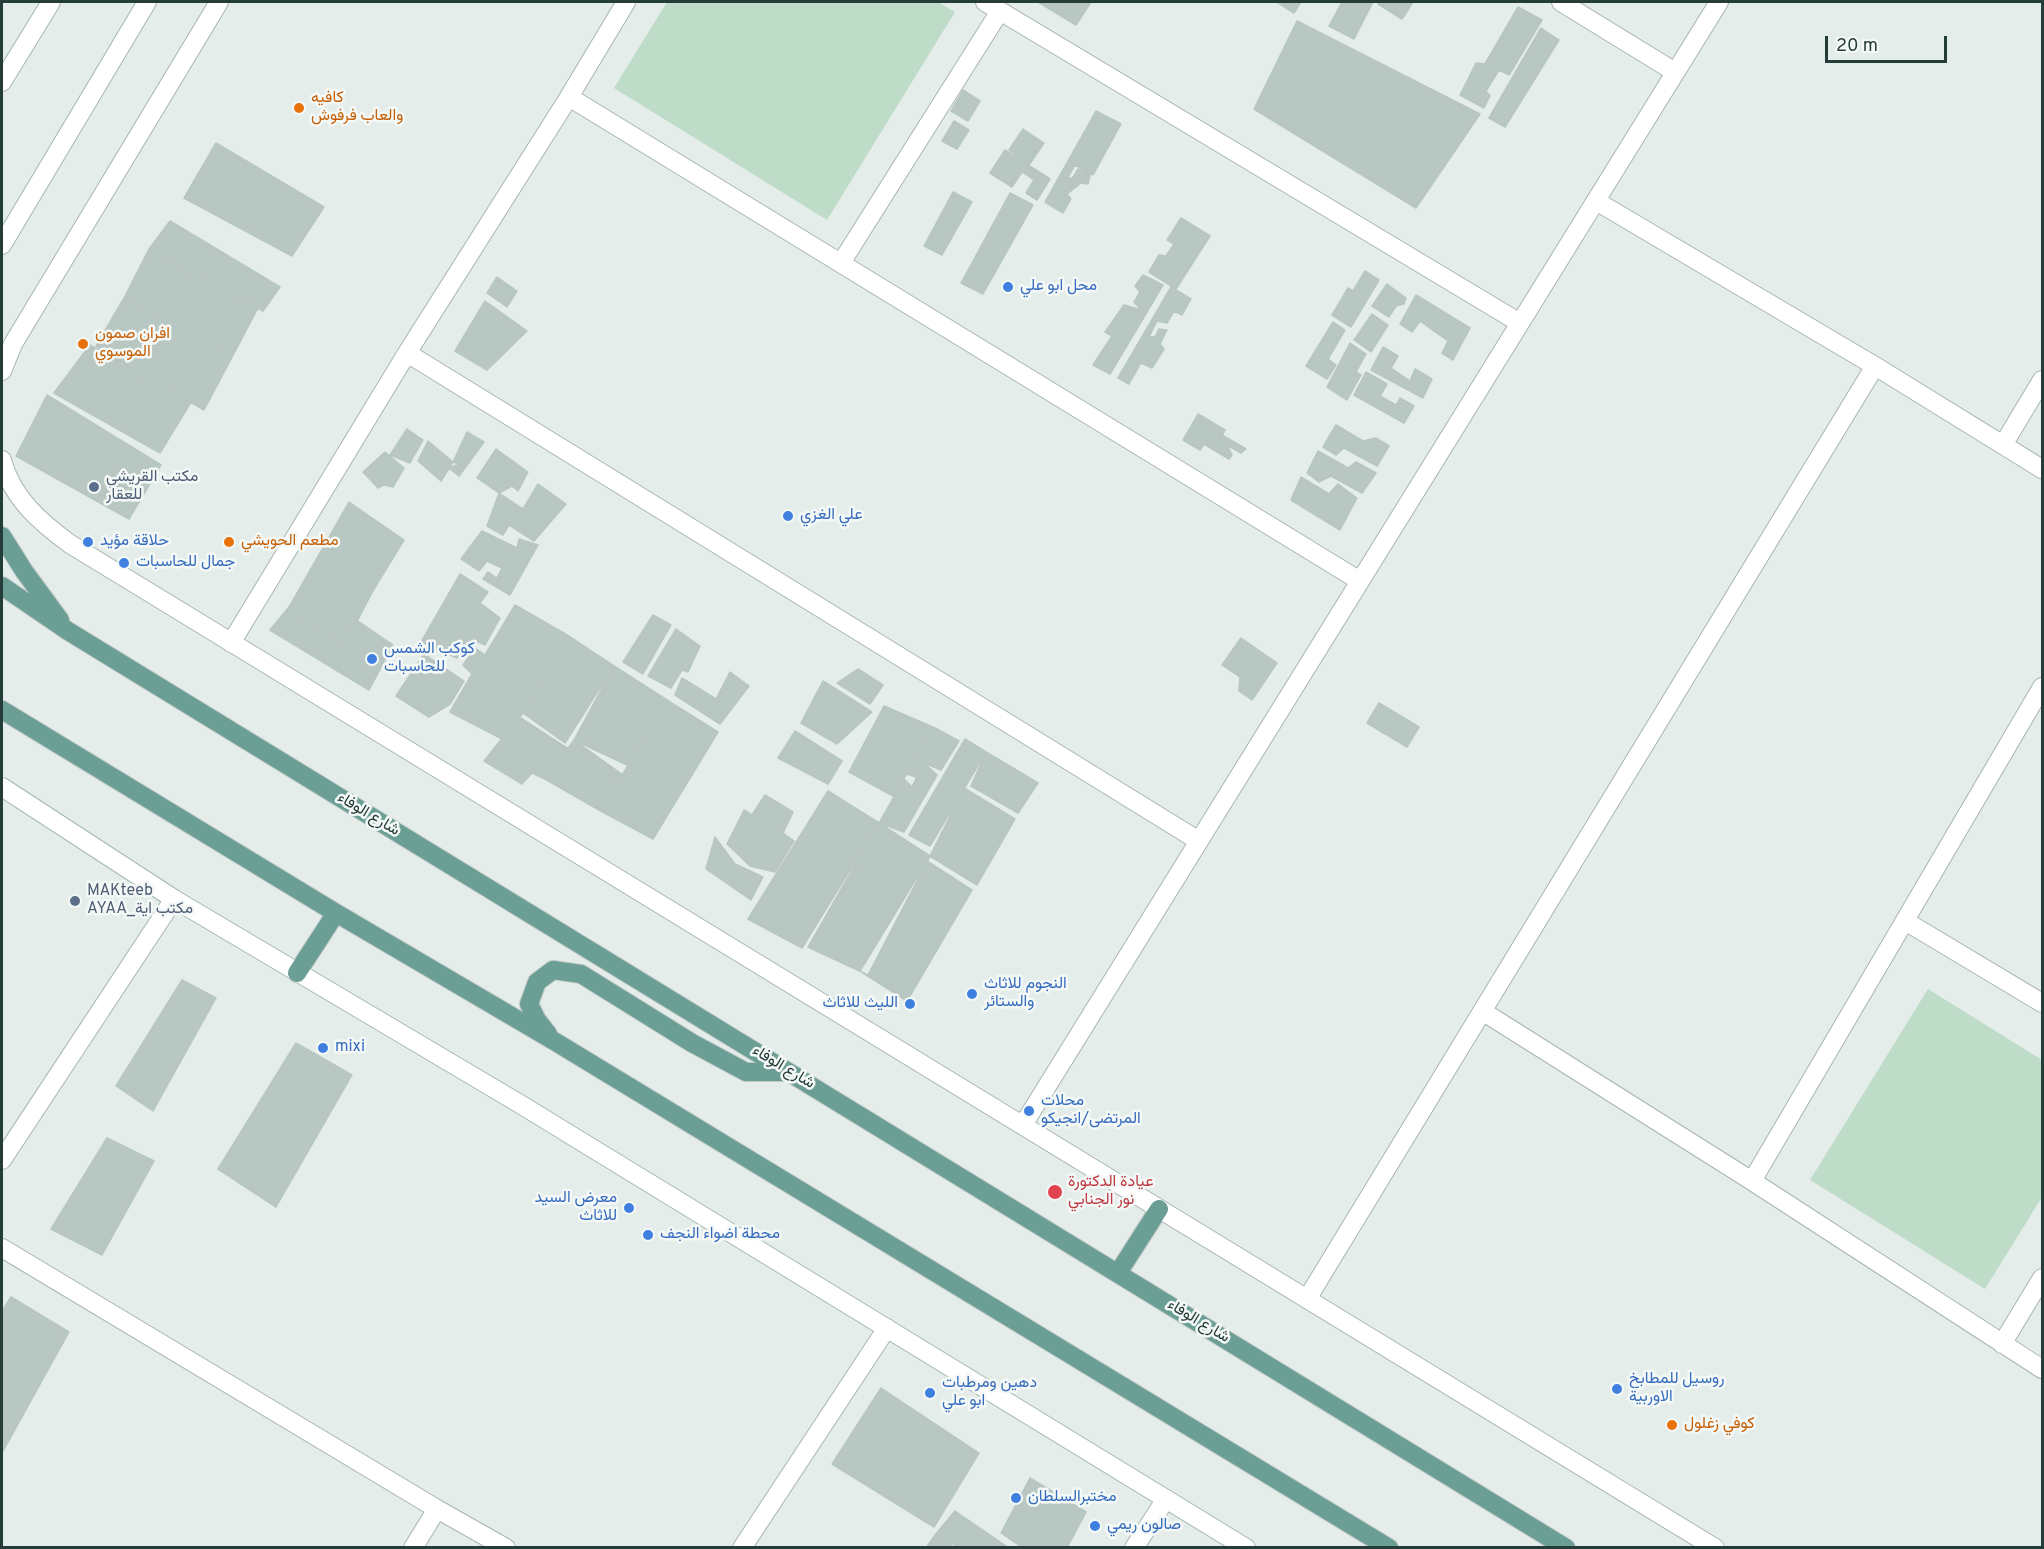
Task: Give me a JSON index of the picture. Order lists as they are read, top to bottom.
{
  "streets": {
    "main road": ["شارع الوفاء"]
  },
  "places": [
    "كافيه والعاب فرفوش",
    "محل ابو علي",
    "افران صمون الموسوي",
    "مكتب القريشي للعقار",
    "علي الغزي",
    "حلاقة مؤيد",
    "مطعم الحويشي",
    "جمال للحاسبات",
    "كوكب الشمس للحاسبات",
    "MAKteeb AYAA_مكتب اية",
    "النجوم للاثاث والستائر",
    "الليث للاثاث",
    "mixi",
    "محلات المرتضى/انجيكو",
    "عيادة الدكتورة نور الجنابي",
    "معرض السيد للاثاث",
    "محطة اضواء النجف",
    "روسيل للمطابخ الاوربية",
    "دهين ومرطبات ابو علي",
    "كوفي زغلول",
    "مختبرالسلطان",
    "صالون ريمي"
  ],
  "scale_bar": "20 m"
}
